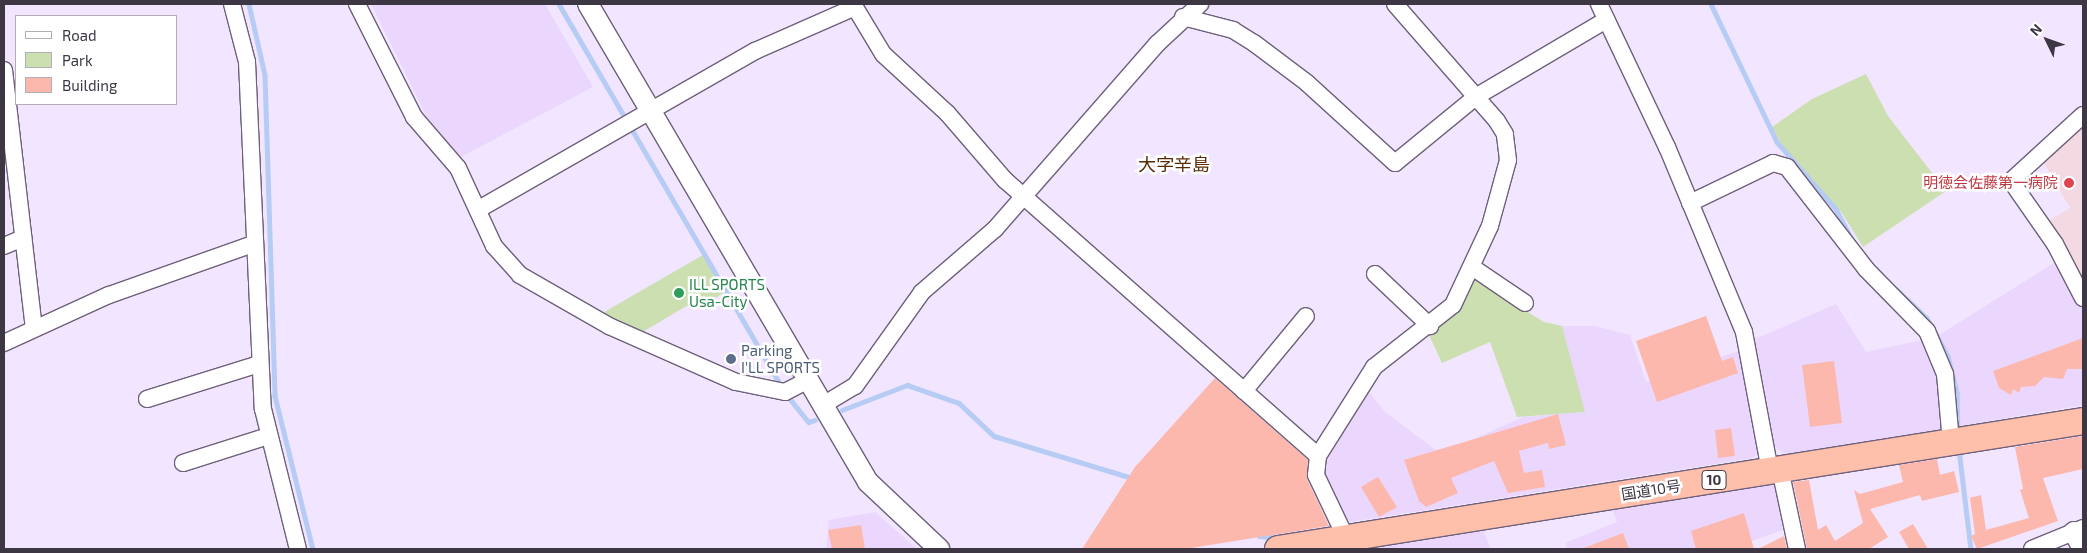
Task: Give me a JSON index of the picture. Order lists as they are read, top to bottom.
{
  "streets": {
    "highway": ["10", "国道10号"]
  },
  "districts": ["大字辛島"],
  "places": ["明徳会佐藤第一病院", "ILL SPORTS Usa-City", "Parking I'LL SPORTS"],
  "legend": ["Road", "Park", "Building"],
  "north": "top left"
}
